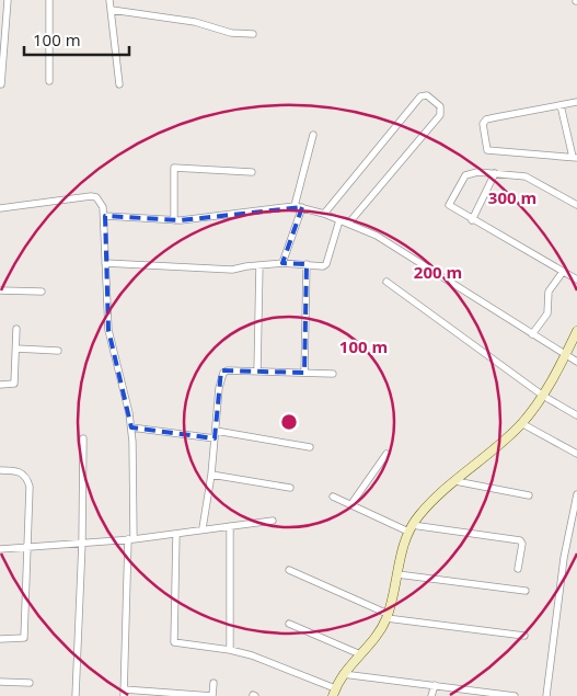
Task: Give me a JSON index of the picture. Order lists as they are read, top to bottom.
{
  "scale_bar": "100 m",
  "rings": ["300 m", "200 m", "100 m"]
}
